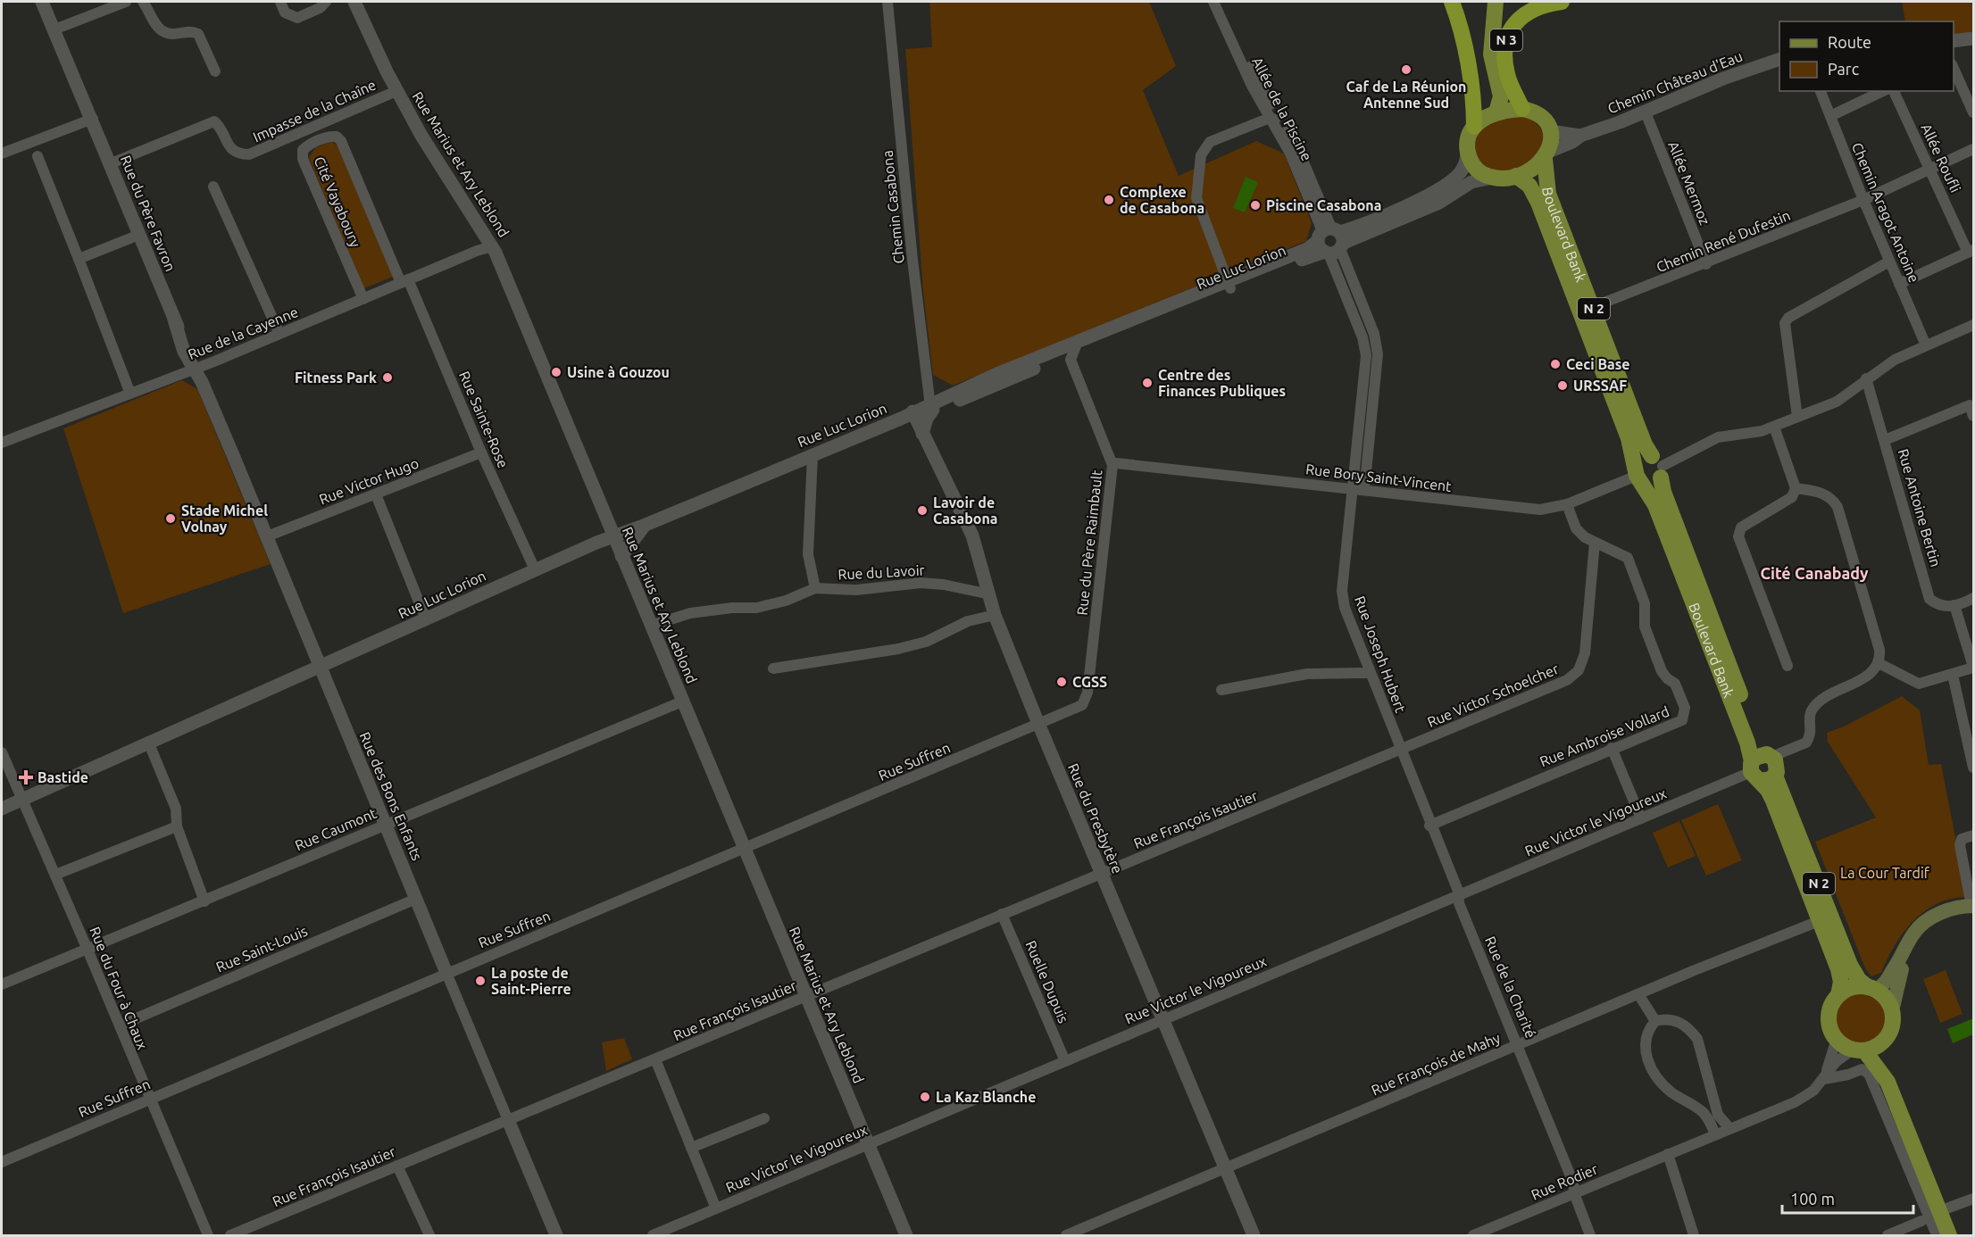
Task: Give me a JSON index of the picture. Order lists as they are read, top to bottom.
{
  "streets": {
    "highway": ["N 3"],
    "main road": ["Boulevard Bank", "N 2"],
    "street": [
      "Chemin Château d'Eau",
      "Allée de la Piscine",
      "Impasse de la Chaîne",
      "Allée Roufli",
      "Rue Marius et Ary Leblond",
      "Allée Mermoz",
      "Cité Vayaboury",
      "Chemin Casabona",
      "Chemin Aragot Antoine",
      "Rue du Père Favron",
      "Chemin René Dufestin",
      "Rue Luc Lorion",
      "Rue de la Cayenne",
      "Rue Sainte-Rose",
      "Rue Bory Saint-Vincent",
      "Rue Victor Hugo",
      "Rue Antoine Bertin",
      "Rue du Père Raimbault",
      "Rue du Lavoir",
      "Rue Joseph Hubert",
      "Rue Victor Schoelcher",
      "Rue Ambroise Vollard",
      "Rue Suffren",
      "Rue des Bons Enfants",
      "Rue du Presbytère",
      "Rue François Isautier",
      "Rue Victor le Vigoureux",
      "Rue Caumont",
      "Rue Saint-Louis",
      "Ruelle Dupuis",
      "Rue de la Charité",
      "Rue du Four à Chaux",
      "Rue François de Mahy",
      "Rue Rodier"
    ]
  },
  "crossings": [
    ["N 3", "Chemin Château d'Eau"],
    ["N 3", "Boulevard Bank"],
    ["N 3", "Rue Luc Lorion"],
    ["N 3", "N 2"],
    ["Chemin Château d'Eau", "Allée Mermoz"],
    ["Chemin Château d'Eau", "Boulevard Bank"],
    ["Chemin Château d'Eau", "Rue Luc Lorion"],
    ["Chemin Château d'Eau", "N 2"],
    ["Allée de la Piscine", "Rue Luc Lorion"],
    ["Allée de la Piscine", "Rue Joseph Hubert"],
    ["Impasse de la Chaîne", "Rue Marius et Ary Leblond"],
    ["Impasse de la Chaîne", "Rue du Père Favron"],
    ["Allée Roufli", "Chemin René Dufestin"],
    ["Rue Marius et Ary Leblond", "Rue Luc Lorion"],
    ["Rue Marius et Ary Leblond", "Rue de la Cayenne"],
    ["Rue Marius et Ary Leblond", "Rue du Lavoir"],
    ["Rue Marius et Ary Leblond", "Rue Suffren"],
    ["Rue Marius et Ary Leblond", "Rue François Isautier"],
    ["Rue Marius et Ary Leblond", "Rue Victor le Vigoureux"],
    ["Rue Marius et Ary Leblond", "Rue Caumont"],
    ["Allée Mermoz", "Chemin René Dufestin"],
    ["Cité Vayaboury", "Rue de la Cayenne"],
    ["Cité Vayaboury", "Rue Sainte-Rose"],
    ["Chemin Casabona", "Rue Luc Lorion"],
    ["Chemin Aragot Antoine", "Chemin René Dufestin"],
    ["Rue du Père Favron", "Rue de la Cayenne"],
    ["Rue du Père Favron", "Rue des Bons Enfants"],
    ["Boulevard Bank", "Chemin René Dufestin"],
    ["Boulevard Bank", "Rue Luc Lorion"],
    ["Boulevard Bank", "N 2"],
    ["Boulevard Bank", "Rue Bory Saint-Vincent"],
    ["Boulevard Bank", "Rue Victor le Vigoureux"],
    ["Boulevard Bank", "Rue François de Mahy"],
    ["Boulevard Bank", "Rue Rodier"],
    ["Rue Luc Lorion", "N 2"],
    ["Rue Luc Lorion", "Rue Sainte-Rose"],
    ["Rue Luc Lorion", "Rue du Père Raimbault"],
    ["Rue Luc Lorion", "Rue Joseph Hubert"],
    ["Rue Luc Lorion", "Rue des Bons Enfants"],
    ["Rue Luc Lorion", "Rue du Presbytère"],
    ["Rue Luc Lorion", "Rue du Four à Chaux"],
    ["N 2", "Rue Rodier"],
    ["Rue de la Cayenne", "Rue Sainte-Rose"],
    ["Rue de la Cayenne", "Rue des Bons Enfants"],
    ["Rue Sainte-Rose", "Rue Victor Hugo"],
    ["Rue Bory Saint-Vincent", "Rue du Père Raimbault"],
    ["Rue Bory Saint-Vincent", "Rue Joseph Hubert"],
    ["Rue Victor Hugo", "Rue des Bons Enfants"],
    ["Rue du Père Raimbault", "Rue Suffren"],
    ["Rue du Père Raimbault", "Rue du Presbytère"],
    ["Rue du Lavoir", "Rue du Presbytère"],
    ["Rue Joseph Hubert", "Rue Victor Schoelcher"],
    ["Rue Joseph Hubert", "Rue François Isautier"],
    ["Rue Joseph Hubert", "Rue de la Charité"],
    ["Rue Victor Schoelcher", "Rue Ambroise Vollard"],
    ["Rue Victor Schoelcher", "Rue François Isautier"],
    ["Rue Victor Schoelcher", "Rue de la Charité"],
    ["Rue Ambroise Vollard", "Rue de la Charité"],
    ["Rue Suffren", "Rue des Bons Enfants"],
    ["Rue Suffren", "Rue du Presbytère"],
    ["Rue Suffren", "Rue du Four à Chaux"],
    ["Rue des Bons Enfants", "Rue François Isautier"],
    ["Rue des Bons Enfants", "Rue Caumont"],
    ["Rue des Bons Enfants", "Rue Saint-Louis"],
    ["Rue du Presbytère", "Rue François Isautier"],
    ["Rue du Presbytère", "Rue Victor le Vigoureux"],
    ["Rue du Presbytère", "Rue François de Mahy"],
    ["Rue François Isautier", "Ruelle Dupuis"],
    ["Rue François Isautier", "Rue de la Charité"],
    ["Rue Victor le Vigoureux", "Ruelle Dupuis"],
    ["Rue Victor le Vigoureux", "Rue de la Charité"],
    ["Rue Caumont", "Rue du Four à Chaux"],
    ["Rue Saint-Louis", "Rue du Four à Chaux"],
    ["Rue de la Charité", "Rue François de Mahy"],
    ["Rue de la Charité", "Rue Rodier"]
  ],
  "districts": ["Cité Canabady"],
  "parks": ["La Cour Tardif"],
  "places": {
    "other": [
      "Caf de La Réunion Antenne Sud",
      "Complexe de Casabona",
      "Piscine Casabona",
      "Ceci Base",
      "Usine à Gouzou",
      "Fitness Park",
      "Centre des Finances Publiques",
      "URSSAF",
      "Lavoir de Casabona",
      "Stade Michel Volnay",
      "CGSS",
      "La poste de Saint-Pierre",
      "La Kaz Blanche"
    ],
    "health": ["Bastide"]
  },
  "legend": ["Route", "Parc"],
  "scale_bar": "100 m"
}
